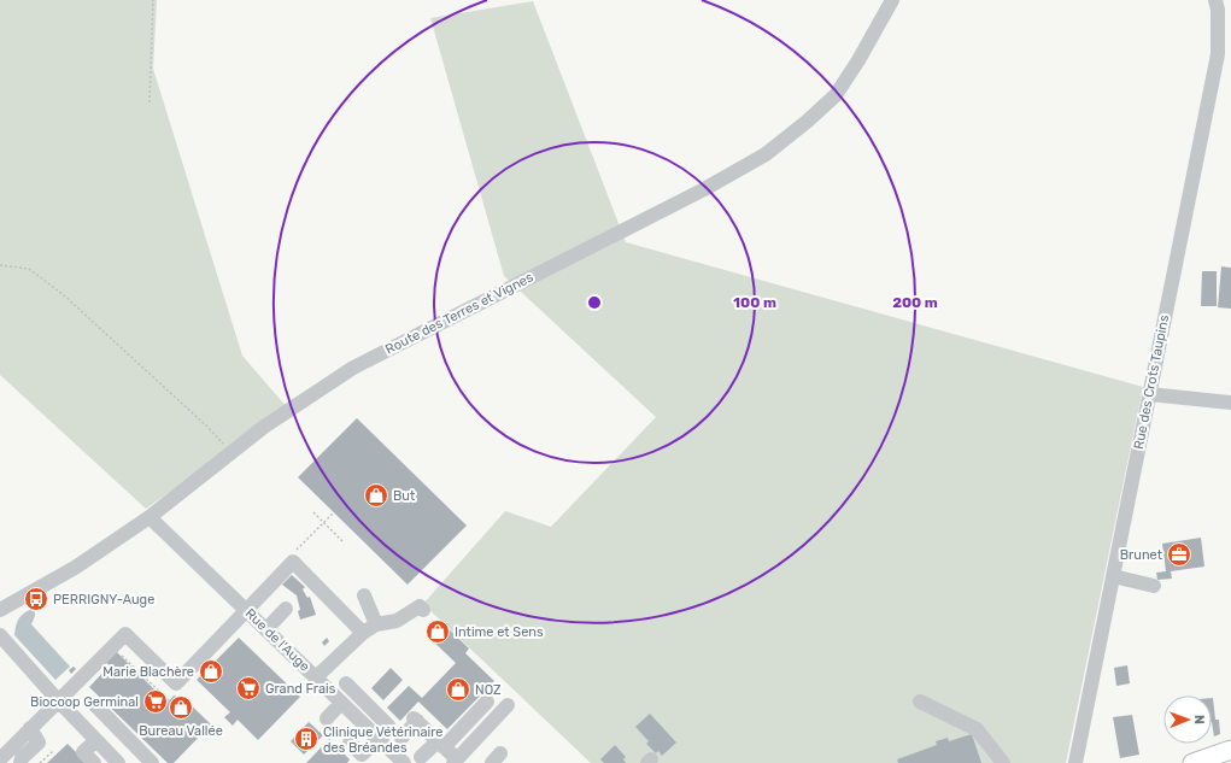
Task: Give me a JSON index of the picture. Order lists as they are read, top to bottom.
{
  "streets": {
    "street": ["Route des Terres et Vignes", "Rue des Crots Taupins", "Rue de l'Auge"]
  },
  "crossings": [
    ["Route des Terres et Vignes", "Rue de l'Auge"]
  ],
  "places": {
    "shop": [
      "But",
      "Intime et Sens",
      "Marie Blachère",
      "NOZ",
      "Bureau Vallée"
    ],
    "office": ["Brunet"],
    "bus stop": ["PERRIGNY-Auge"],
    "supermarket": ["Grand Frais", "Biocoop Germinal"],
    "building": ["Clinique Vétérinaire des Bréandes"]
  },
  "north": "right",
  "rings": ["100 m", "200 m"]
}
